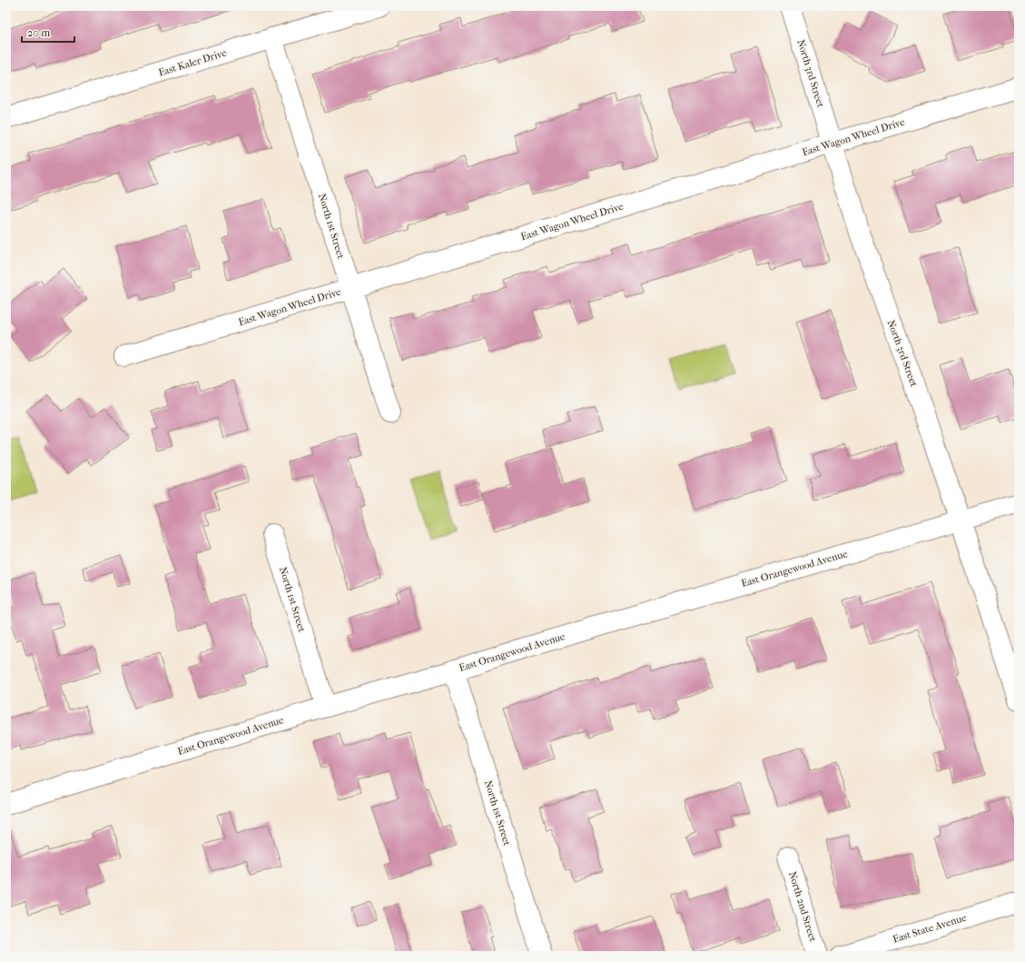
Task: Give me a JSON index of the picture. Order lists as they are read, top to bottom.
{
  "streets": {
    "street": [
      "East Kaler Drive",
      "North 3rd Street",
      "East Wagon Wheel Drive",
      "North 1st Street",
      "East Orangewood Avenue",
      "North 2nd Street",
      "East State Avenue"
    ]
  },
  "crossings": [
    ["East Kaler Drive", "North 1st Street"],
    ["North 3rd Street", "East Wagon Wheel Drive"],
    ["North 3rd Street", "East Orangewood Avenue"],
    ["East Wagon Wheel Drive", "North 1st Street"],
    ["North 1st Street", "East Orangewood Avenue"]
  ],
  "scale_bar": "20 m"
}
